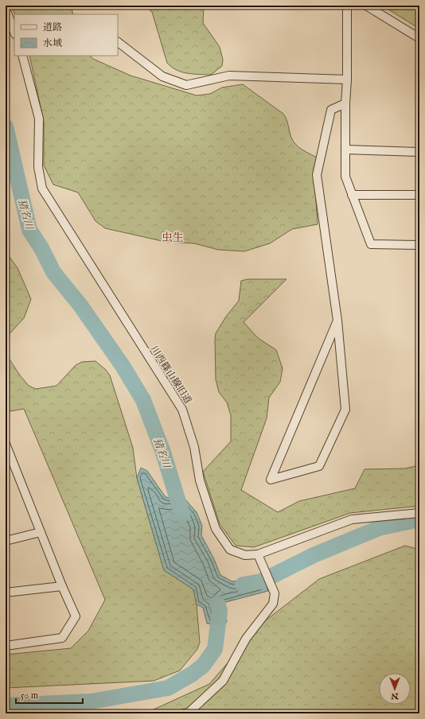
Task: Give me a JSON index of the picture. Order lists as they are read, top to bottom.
{
  "streets": {
    "street": ["川西篠山線旧道"]
  },
  "districts": ["虫生"],
  "water": ["猪名川"],
  "legend": ["道路", "水域"],
  "scale_bar": "50 m",
  "north": "bottom"
}
